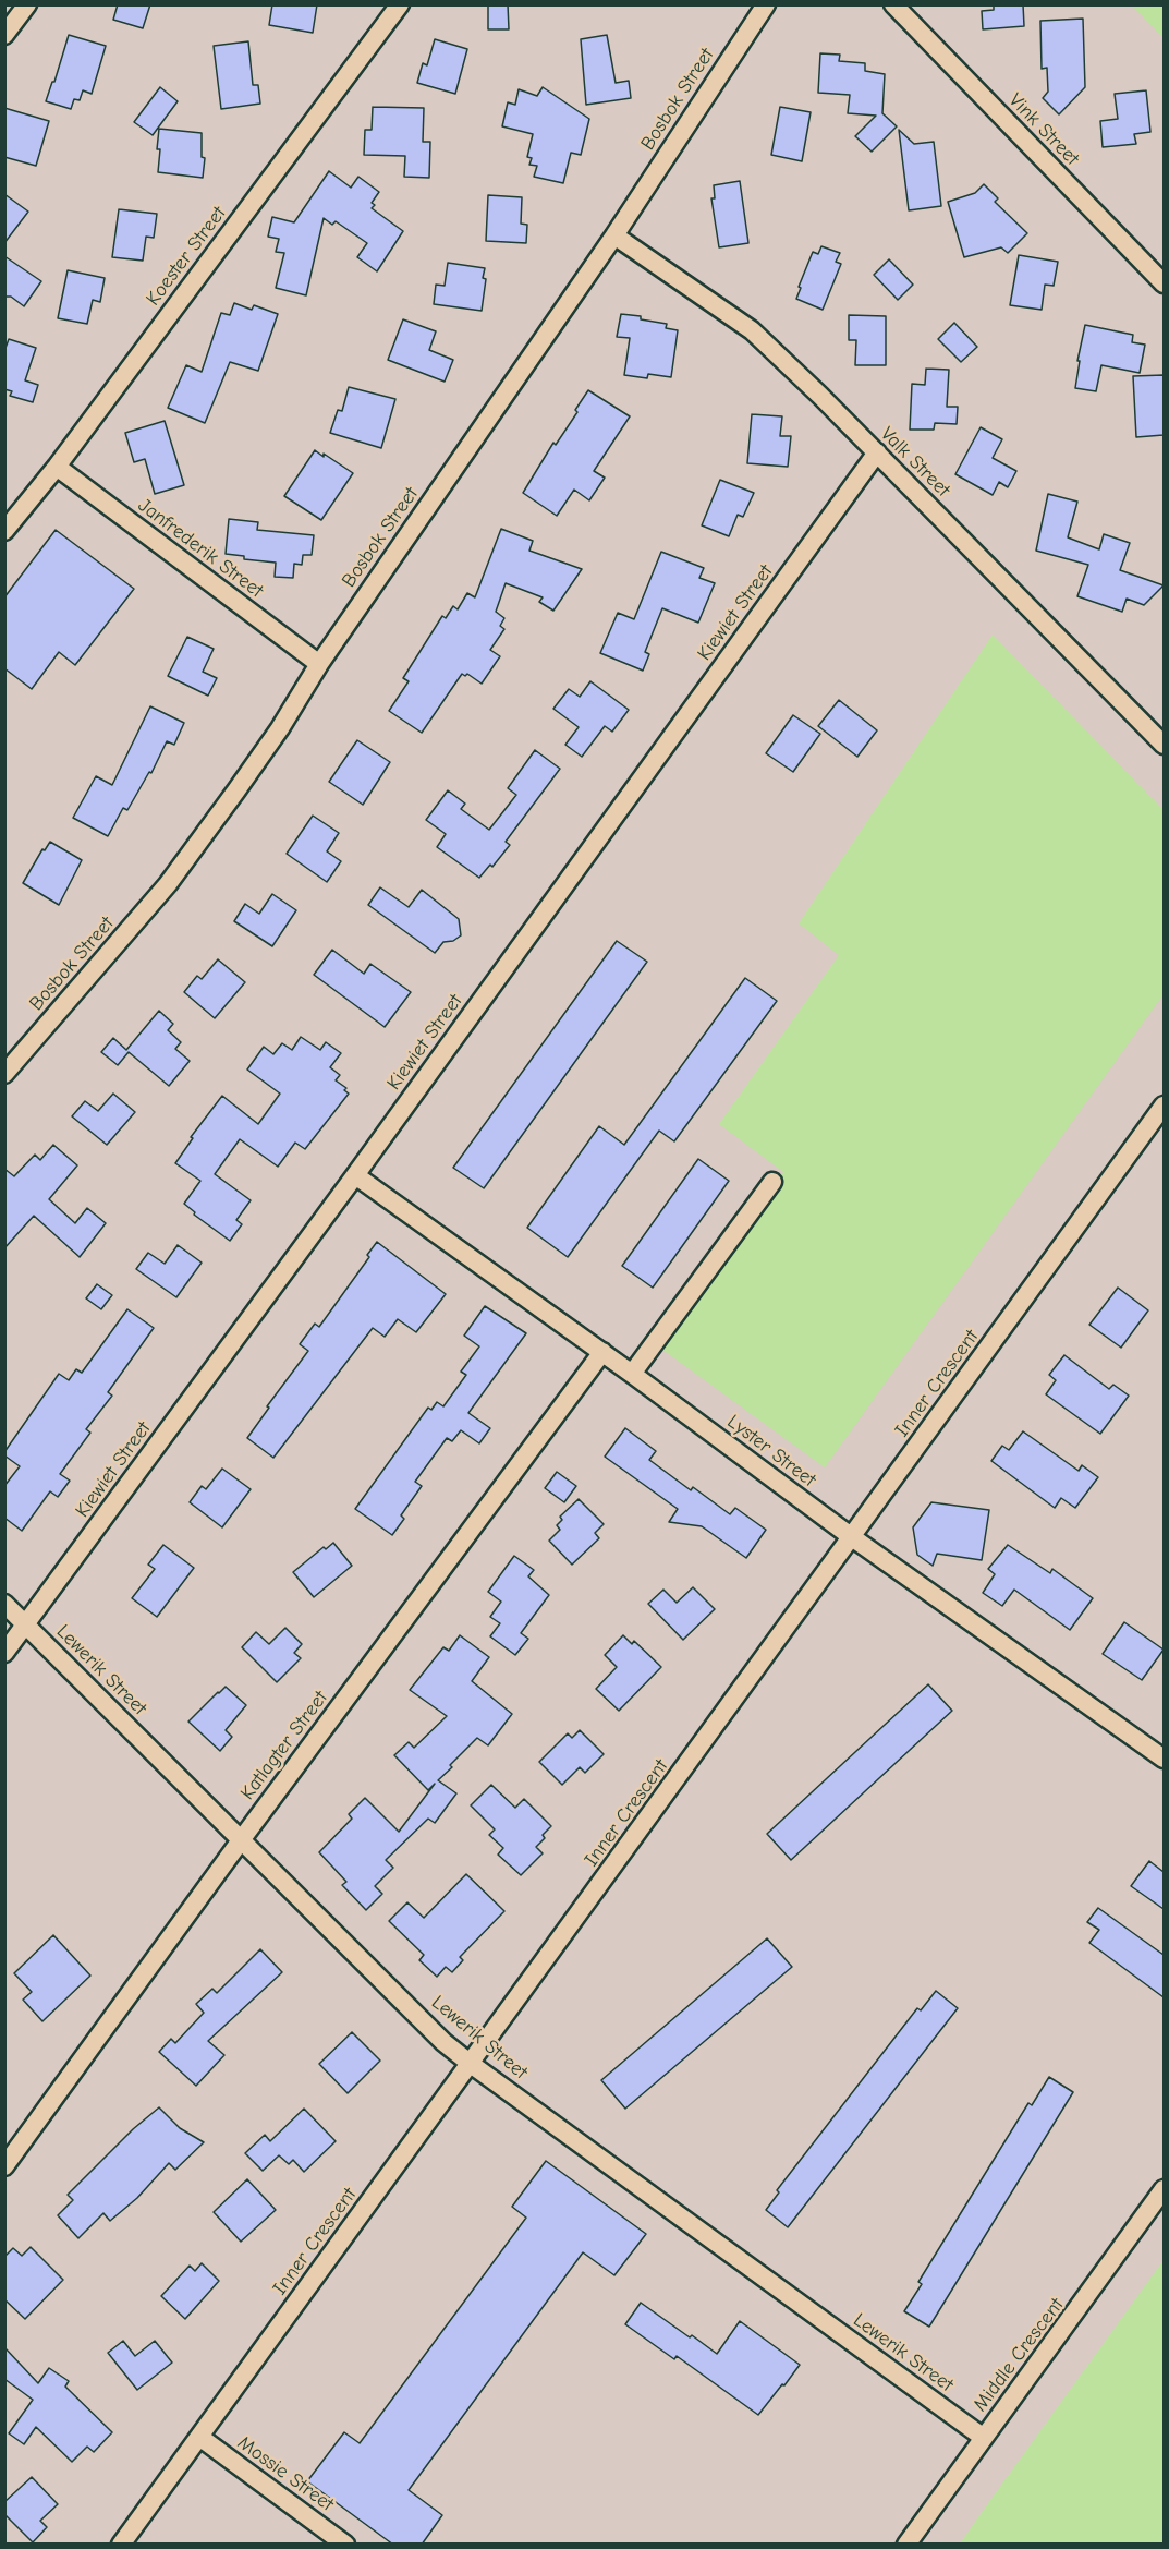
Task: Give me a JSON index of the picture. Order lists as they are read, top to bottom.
{
  "streets": {
    "street": [
      "Bosbok Street",
      "Vink Street",
      "Koester Street",
      "Valk Street",
      "Janfrederik Street",
      "Kiewiet Street",
      "Inner Crescent",
      "Lyster Street",
      "Lewerik Street",
      "Katlagter Street",
      "Middle Crescent",
      "Mossie Street"
    ]
  },
  "crossings": [
    ["Bosbok Street", "Valk Street"],
    ["Bosbok Street", "Janfrederik Street"],
    ["Koester Street", "Janfrederik Street"],
    ["Valk Street", "Kiewiet Street"],
    ["Kiewiet Street", "Lyster Street"],
    ["Kiewiet Street", "Lewerik Street"],
    ["Inner Crescent", "Lyster Street"],
    ["Inner Crescent", "Lewerik Street"],
    ["Inner Crescent", "Mossie Street"],
    ["Lyster Street", "Katlagter Street"],
    ["Lewerik Street", "Katlagter Street"],
    ["Lewerik Street", "Middle Crescent"]
  ]
}
